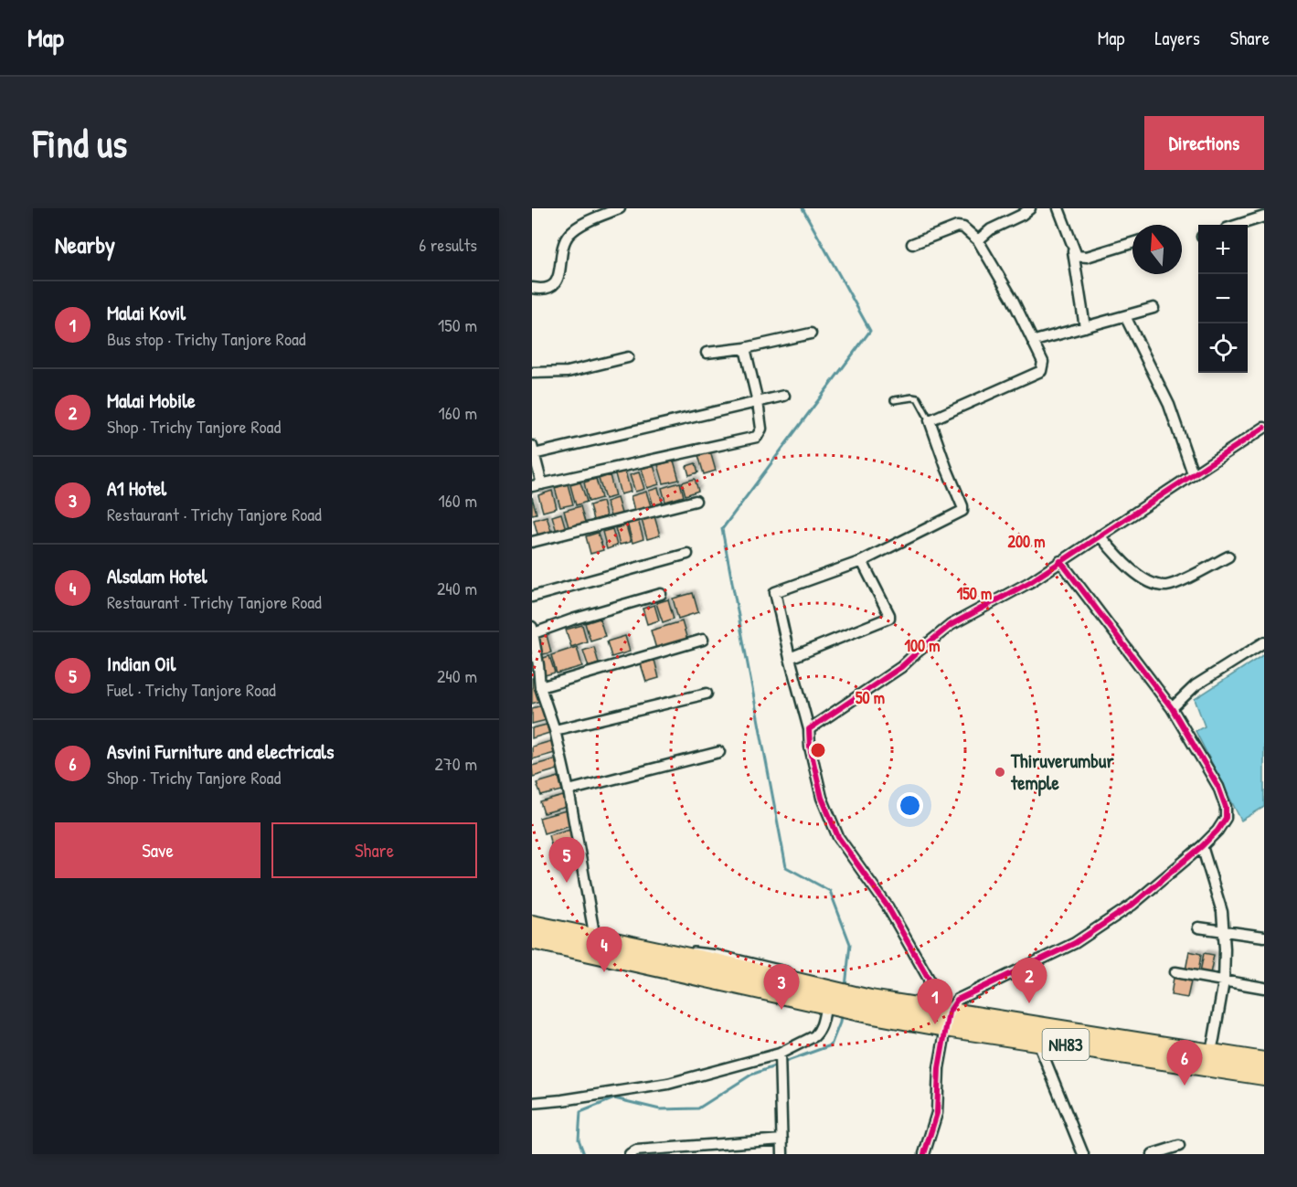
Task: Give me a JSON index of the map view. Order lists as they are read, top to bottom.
{
  "streets": {
    "highway": ["NH83"]
  },
  "places": ["Thiruverumbur temple"],
  "north": "top",
  "page": {
    "header": "Map",
    "nav": ["Map", "Layers", "Share"],
    "buttons": [
      "Directions",
      ["Save", "Share"]
    ],
    "title": "Find us",
    "heading": ["Nearby", "6 results"],
    "map_buttons": ["+", "−"],
    "list": [
      {
        "mark": "1",
        "name": "Malai Kovil",
        "note": "Bus stop · Trichy Tanjore Road",
        "value": "150 m"
      },
      {
        "mark": "2",
        "name": "Malai Mobile",
        "note": "Shop · Trichy Tanjore Road",
        "value": "160 m"
      },
      {
        "mark": "3",
        "name": "A1 Hotel",
        "note": "Restaurant · Trichy Tanjore Road",
        "value": "160 m"
      },
      {
        "mark": "4",
        "name": "Alsalam Hotel",
        "note": "Restaurant · Trichy Tanjore Road",
        "value": "240 m"
      },
      {
        "mark": "5",
        "name": "Indian Oil",
        "note": "Fuel · Trichy Tanjore Road",
        "value": "240 m"
      },
      {
        "mark": "6",
        "name": "Asvini Furniture and electricals",
        "note": "Shop · Trichy Tanjore Road",
        "value": "270 m"
      }
    ],
    "pins": [
      "5",
      "4",
      "2",
      "3",
      "1",
      "6"
    ]
  },
  "rings": [
    "200 m",
    "150 m",
    "100 m",
    "50 m"
  ]
}
